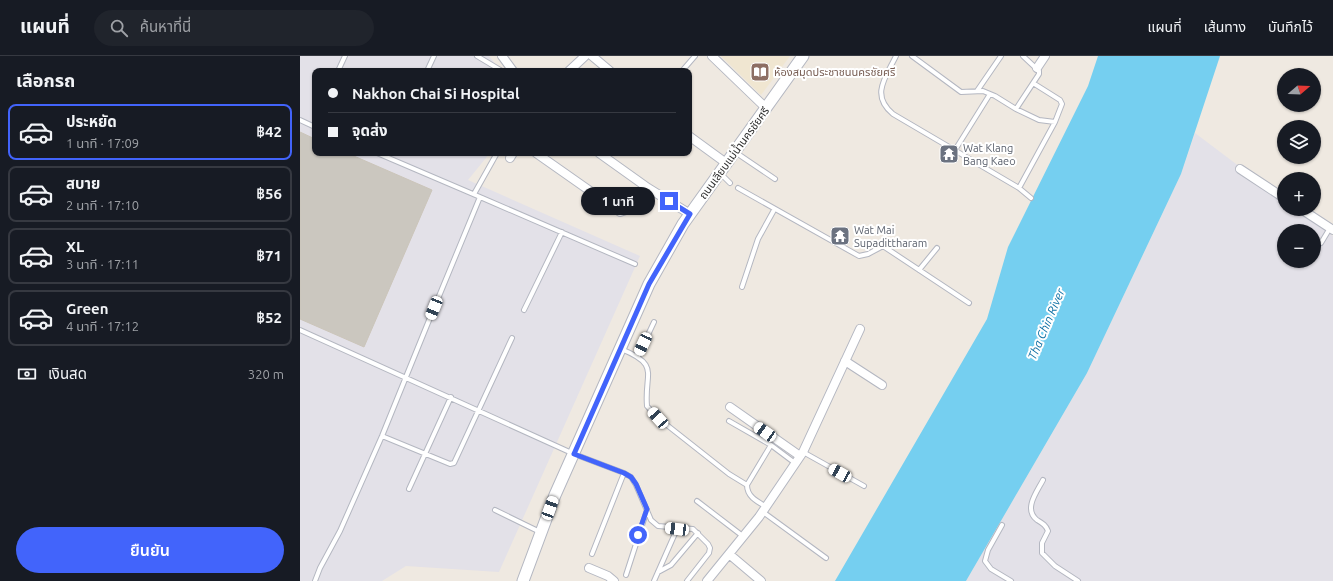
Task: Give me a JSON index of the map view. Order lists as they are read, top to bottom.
{
  "streets": {
    "main road": ["ถนนเลียบแม่น้ำนครชัยศรี"]
  },
  "water": ["Tha Chin River"],
  "places": {
    "library": ["ห้องสมุดประชาชนนครชัยศรี"],
    "temple": ["Wat Klang Bang Kaeo", "Wat Mai Supadittharam"]
  },
  "north": "right",
  "page": {
    "header": "แผนที่",
    "search": "ค้นหาที่นี่",
    "nav": ["แผนที่", "เส้นทาง", "บันทึกไว้"],
    "heading": "เลือกรถ",
    "map_buttons": ["+", "−"],
    "banner": ["Nakhon Chai Si Hospital", "จุดส่ง"],
    "list": [
      {
        "name": "ประหยัด",
        "note": "1 นาที · 17:09",
        "value": "฿42"
      },
      {
        "name": "สบาย",
        "note": "2 นาที · 17:10",
        "value": "฿56"
      },
      {
        "name": "XL",
        "note": "3 นาที · 17:11",
        "value": "฿71"
      },
      {
        "name": "Green",
        "note": "4 นาที · 17:12",
        "value": "฿52"
      }
    ],
    "bubble": "1 นาที",
    "pay": ["เงินสด", "320 m"],
    "buttons": "ยืนยัน"
  }
}
